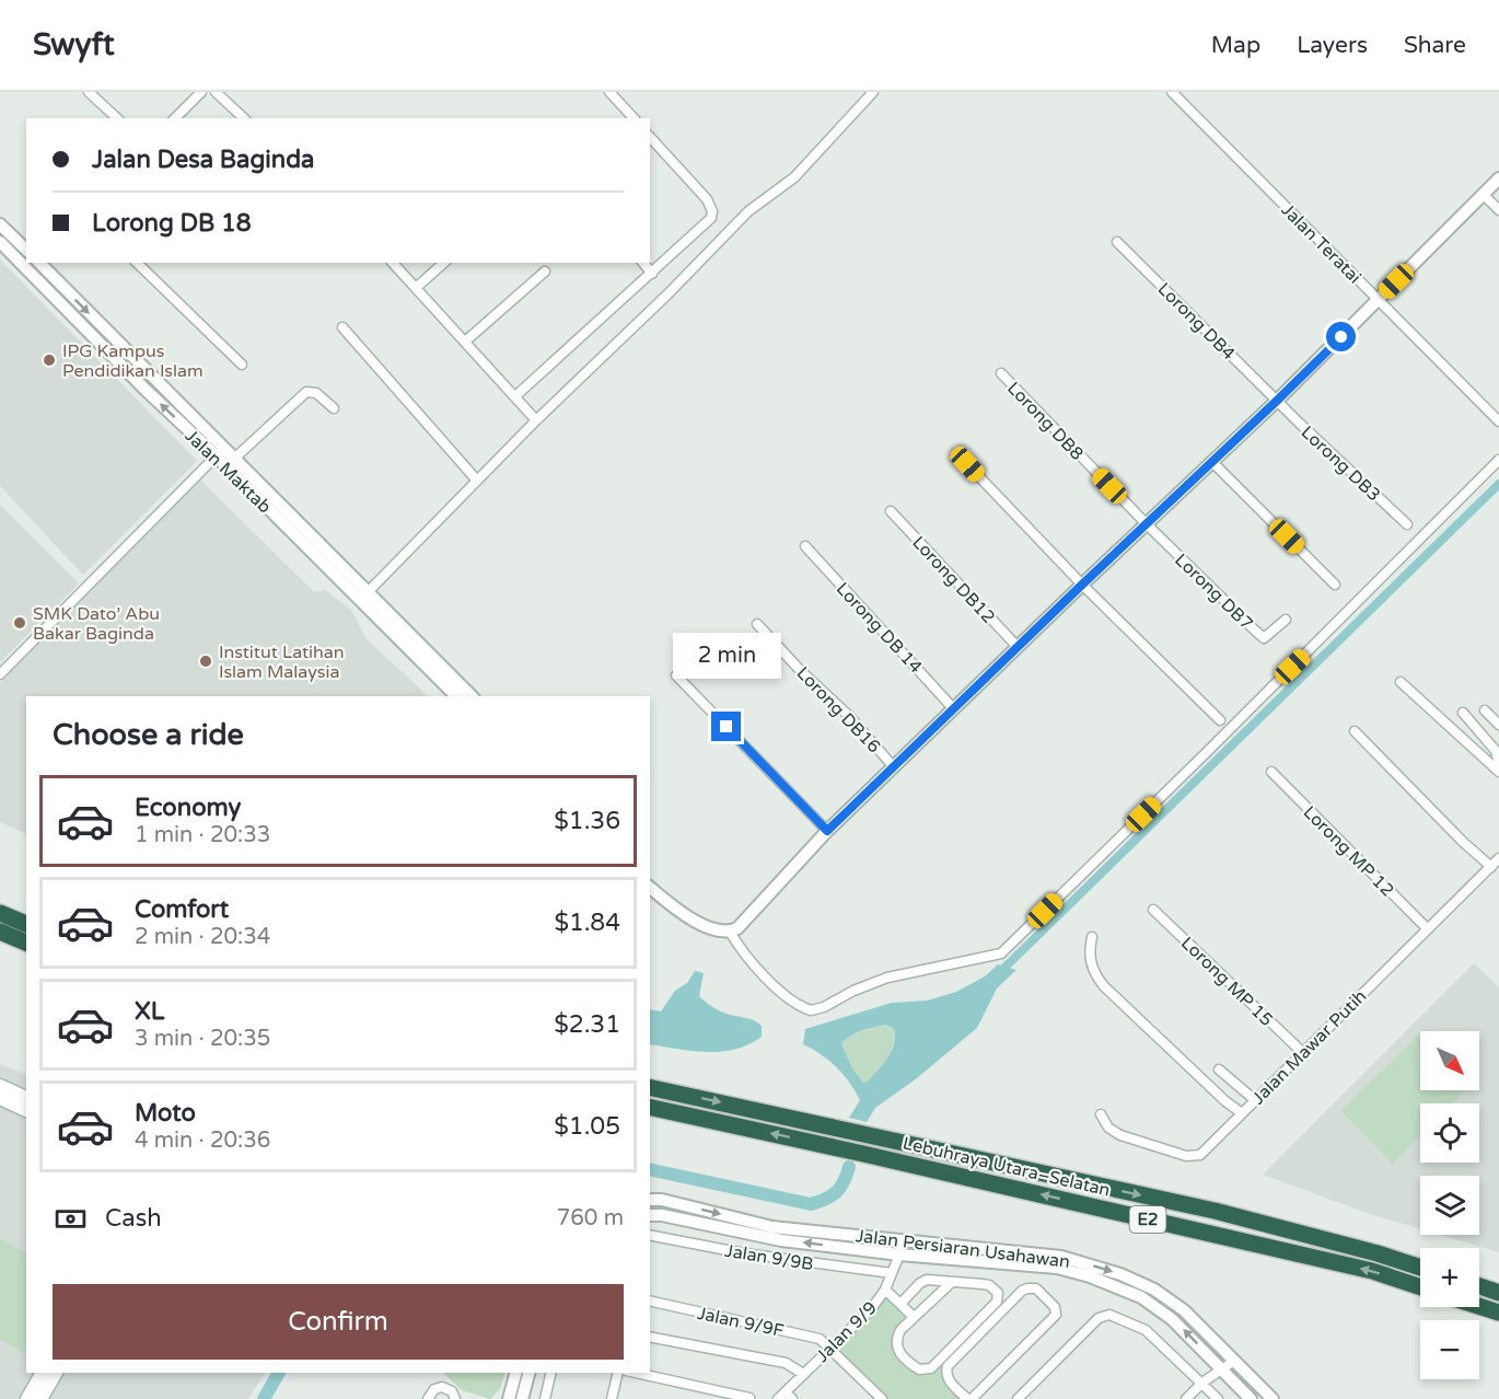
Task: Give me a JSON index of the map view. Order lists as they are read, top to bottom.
{
  "streets": {
    "highway": ["Lebuhraya Utara–Selatan", "E2"],
    "street": [
      "Jalan Teratai",
      "Lorong DB4",
      "Lorong DB8",
      "Lorong DB3",
      "Jalan Maktab",
      "Lorong DB12",
      "Lorong DB7",
      "Lorong DB 14",
      "Lorong DB16",
      "Lorong MP 12",
      "Lorong MP 15",
      "Jalan Mawar Putih",
      "Jalan Persiaran Usahawan",
      "Jalan 9/9B",
      "Jalan 9/9F",
      "Jalan 9/9"
    ]
  },
  "crossings": [
    ["Lorong DB4", "Lorong DB3"],
    ["Lorong DB8", "Lorong DB7"],
    ["Lorong MP 12", "Jalan Mawar Putih"],
    ["Lorong MP 15", "Jalan Mawar Putih"],
    ["Jalan Persiaran Usahawan", "Jalan 9/9"],
    ["Jalan 9/9B", "Jalan 9/9"],
    ["Jalan 9/9F", "Jalan 9/9"]
  ],
  "places": ["IPG Kampus Pendidikan Islam", "SMK Dato’ Abu Bakar Baginda", "Institut Latihan Islam Malaysia"],
  "north": "bottom right",
  "page": {
    "header": "Swyft",
    "nav": ["Map", "Layers", "Share"],
    "banner": ["Jalan Desa Baginda", "Lorong DB 18"],
    "bubble": "2 min",
    "heading": "Choose a ride",
    "list": [
      {
        "name": "Economy",
        "note": "1 min · 20:33",
        "value": "$1.36"
      },
      {
        "name": "Comfort",
        "note": "2 min · 20:34",
        "value": "$1.84"
      },
      {
        "name": "XL",
        "note": "3 min · 20:35",
        "value": "$2.31"
      },
      {
        "name": "Moto",
        "note": "4 min · 20:36",
        "value": "$1.05"
      }
    ],
    "map_buttons": ["+", "−"],
    "pay": ["Cash", "760 m"],
    "buttons": "Confirm"
  }
}
